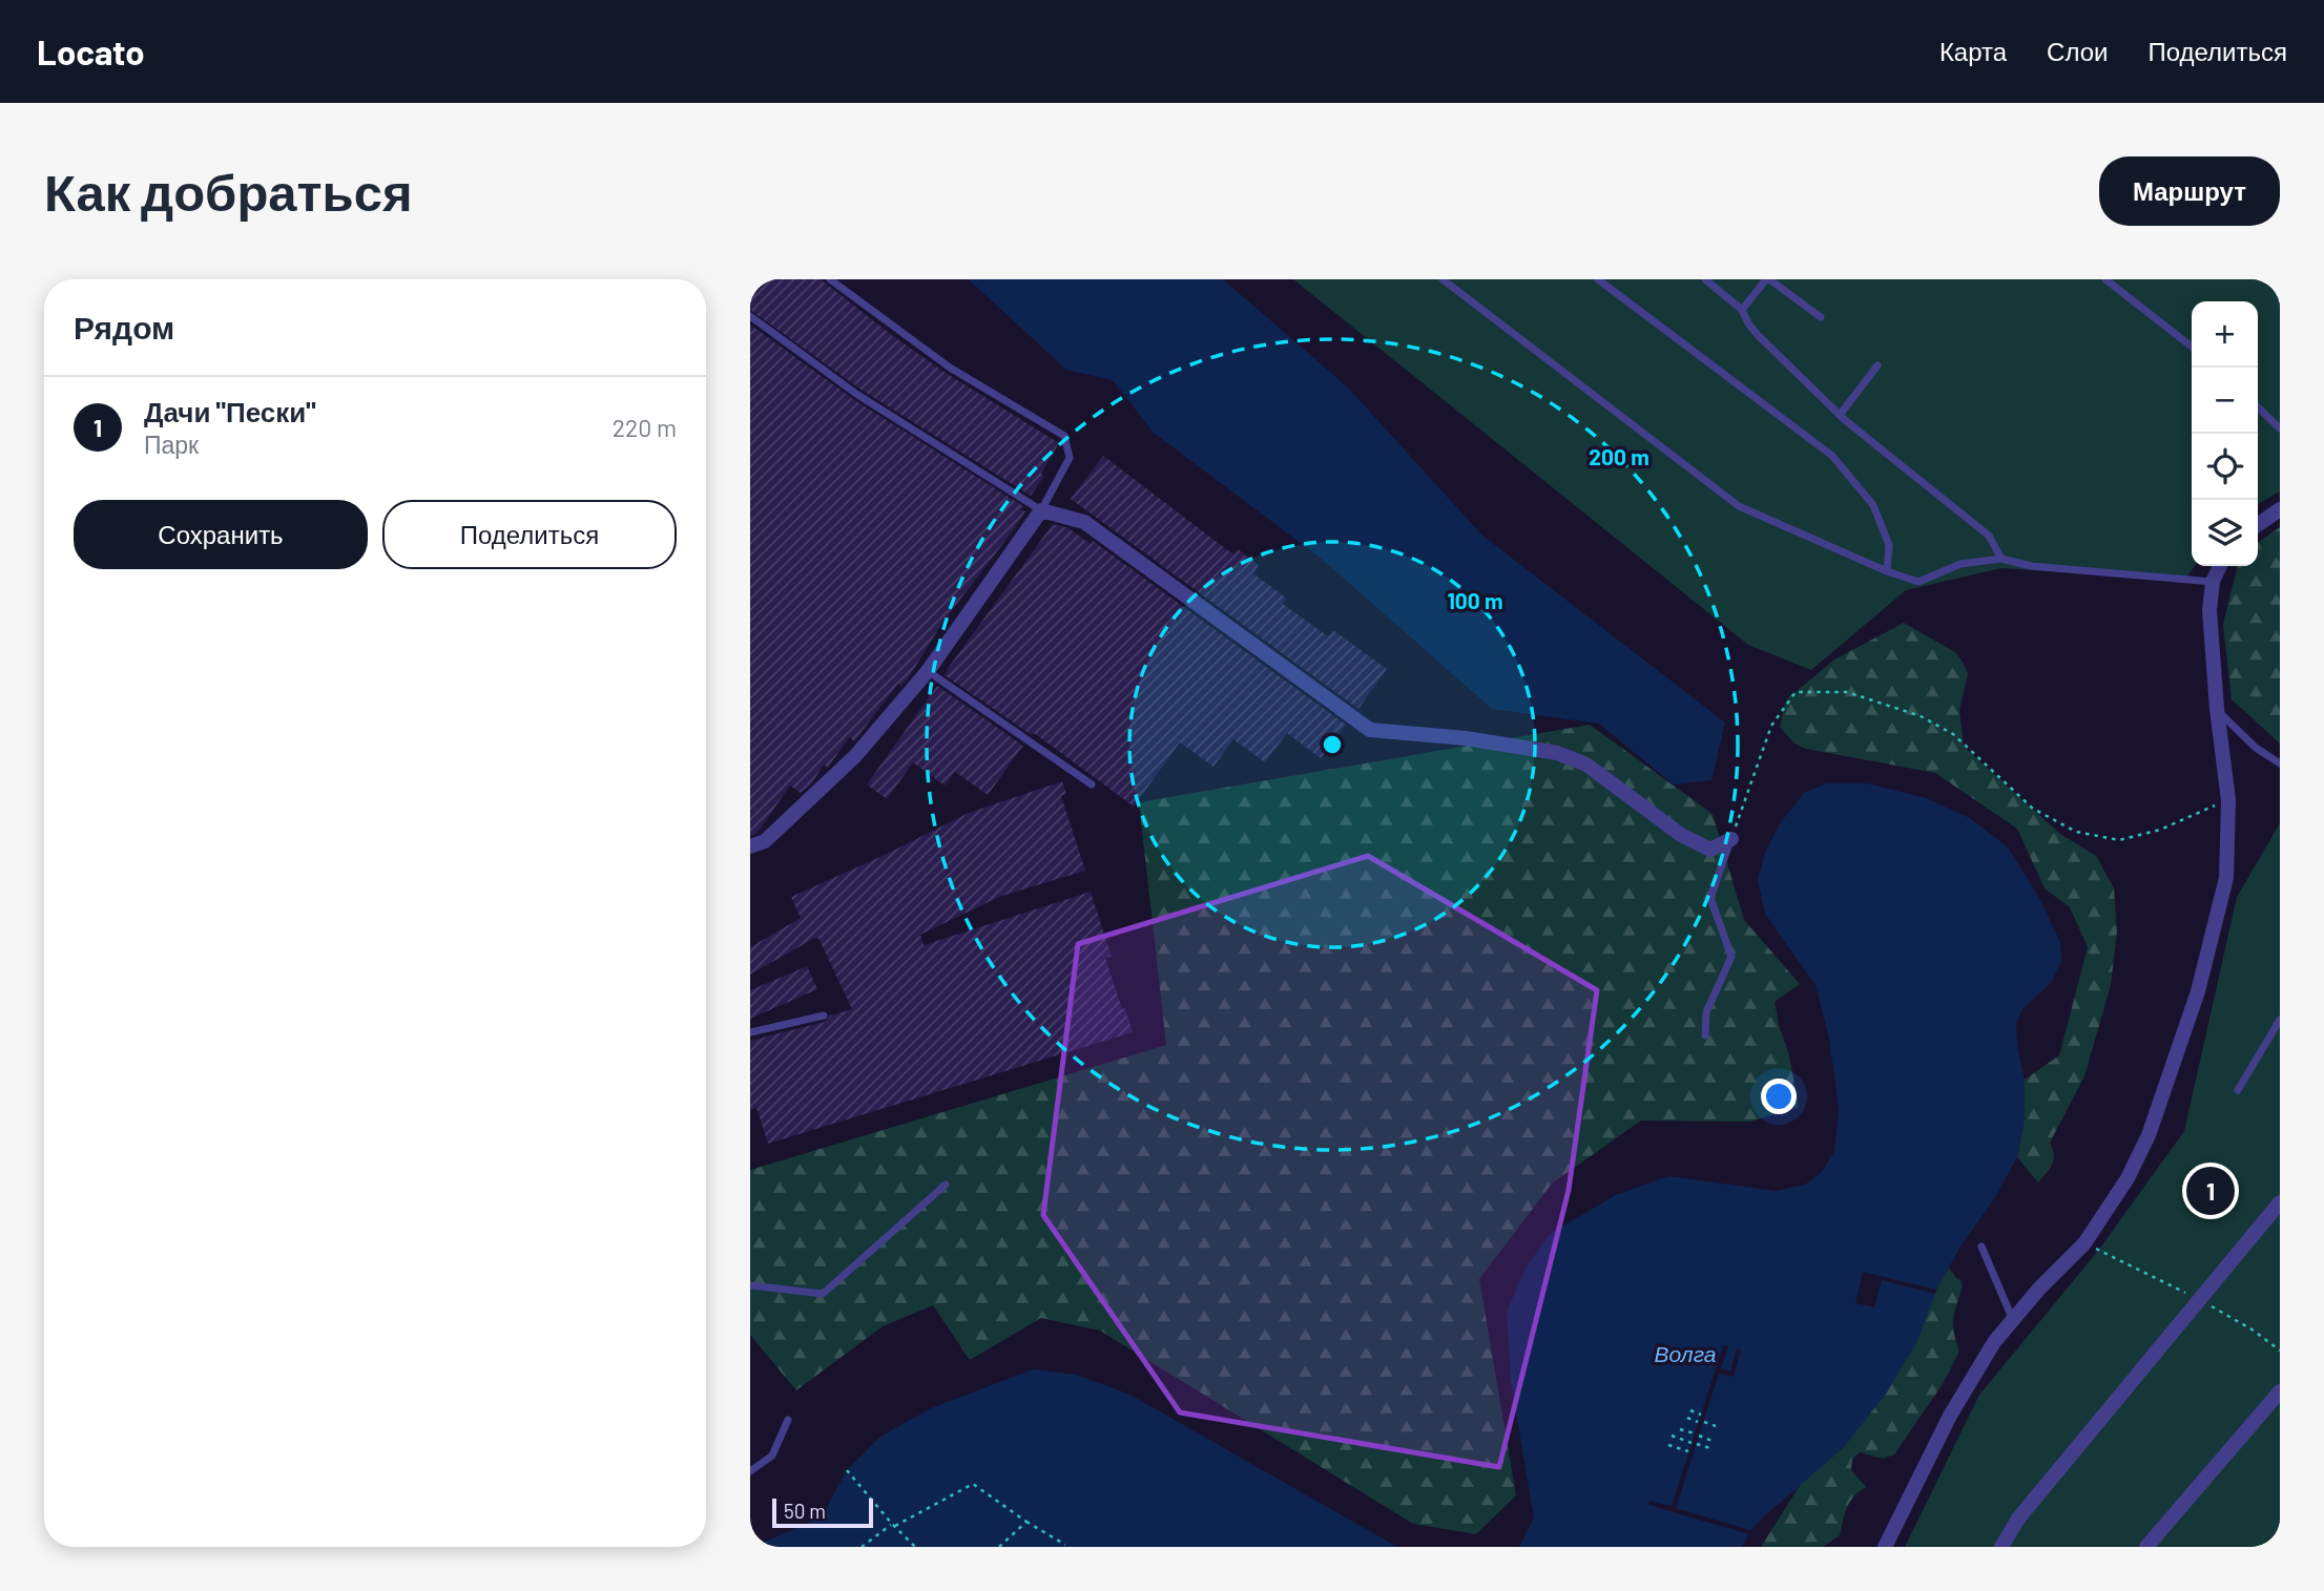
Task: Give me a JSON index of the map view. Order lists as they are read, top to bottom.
{
  "water": ["Волга"],
  "scale_bar": "50 m",
  "page": {
    "header": "Locato",
    "nav": ["Карта", "Слои", "Поделиться"],
    "buttons": [
      "Маршрут",
      ["Сохранить", "Поделиться"]
    ],
    "title": "Как добраться",
    "heading": "Рядом",
    "map_buttons": ["+", "−"],
    "list": [
      {
        "mark": "1",
        "name": "Дачи \"Пески\"",
        "note": "Парк",
        "value": "220 m"
      }
    ],
    "pins": "1",
    "scale": "50 m"
  },
  "rings": ["200 m", "100 m"]
}
